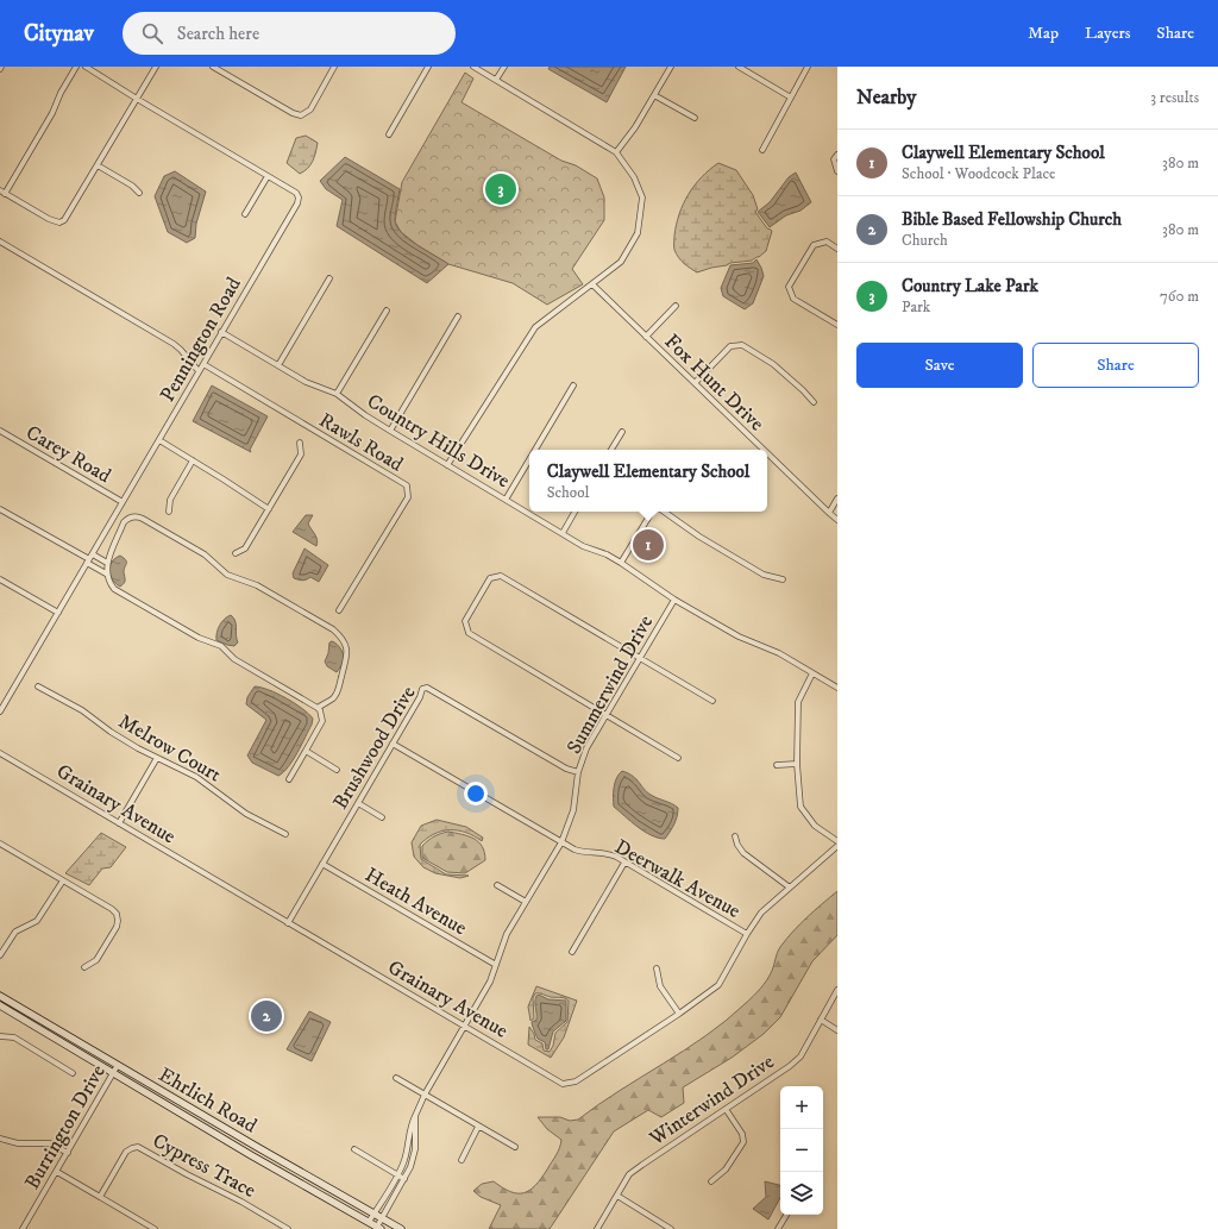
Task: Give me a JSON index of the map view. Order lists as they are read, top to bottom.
{
  "streets": {
    "main road": ["Ehrlich Road"],
    "street": [
      "Pennington Road",
      "Fox Hunt Drive",
      "Country Hills Drive",
      "Rawls Road",
      "Carey Road",
      "Summerwind Drive",
      "Melrow Court",
      "Brushwood Drive",
      "Grainary Avenue",
      "Deerwalk Avenue",
      "Heath Avenue",
      "Winterwind Drive",
      "Burrington Drive",
      "Cypress Trace"
    ]
  },
  "crossings": [
    ["Pennington Road", "Country Hills Drive"],
    ["Pennington Road", "Rawls Road"],
    ["Pennington Road", "Carey Road"],
    ["Country Hills Drive", "Summerwind Drive"],
    ["Summerwind Drive", "Brushwood Drive"],
    ["Summerwind Drive", "Grainary Avenue"],
    ["Summerwind Drive", "Deerwalk Avenue"],
    ["Summerwind Drive", "Heath Avenue"],
    ["Summerwind Drive", "Ehrlich Road"],
    ["Brushwood Drive", "Grainary Avenue"],
    ["Brushwood Drive", "Deerwalk Avenue"],
    ["Brushwood Drive", "Heath Avenue"],
    ["Grainary Avenue", "Deerwalk Avenue"],
    ["Ehrlich Road", "Burrington Drive"]
  ],
  "page": {
    "header": "Citynav",
    "search": "Search here",
    "nav": ["Map", "Layers", "Share"],
    "heading": ["Nearby", "3 results"],
    "list": [
      {
        "mark": "1",
        "name": "Claywell Elementary School",
        "note": "School · Woodcock Place",
        "value": "380 m"
      },
      {
        "mark": "2",
        "name": "Bible Based Fellowship Church",
        "note": "Church",
        "value": "380 m"
      },
      {
        "mark": "3",
        "name": "Country Lake Park",
        "note": "Park",
        "value": "760 m"
      }
    ],
    "pins": ["3", "1", "2"],
    "buttons": ["Save", "Share"],
    "popup": ["Claywell Elementary School", "School"],
    "map_buttons": ["+", "−"]
  }
}
